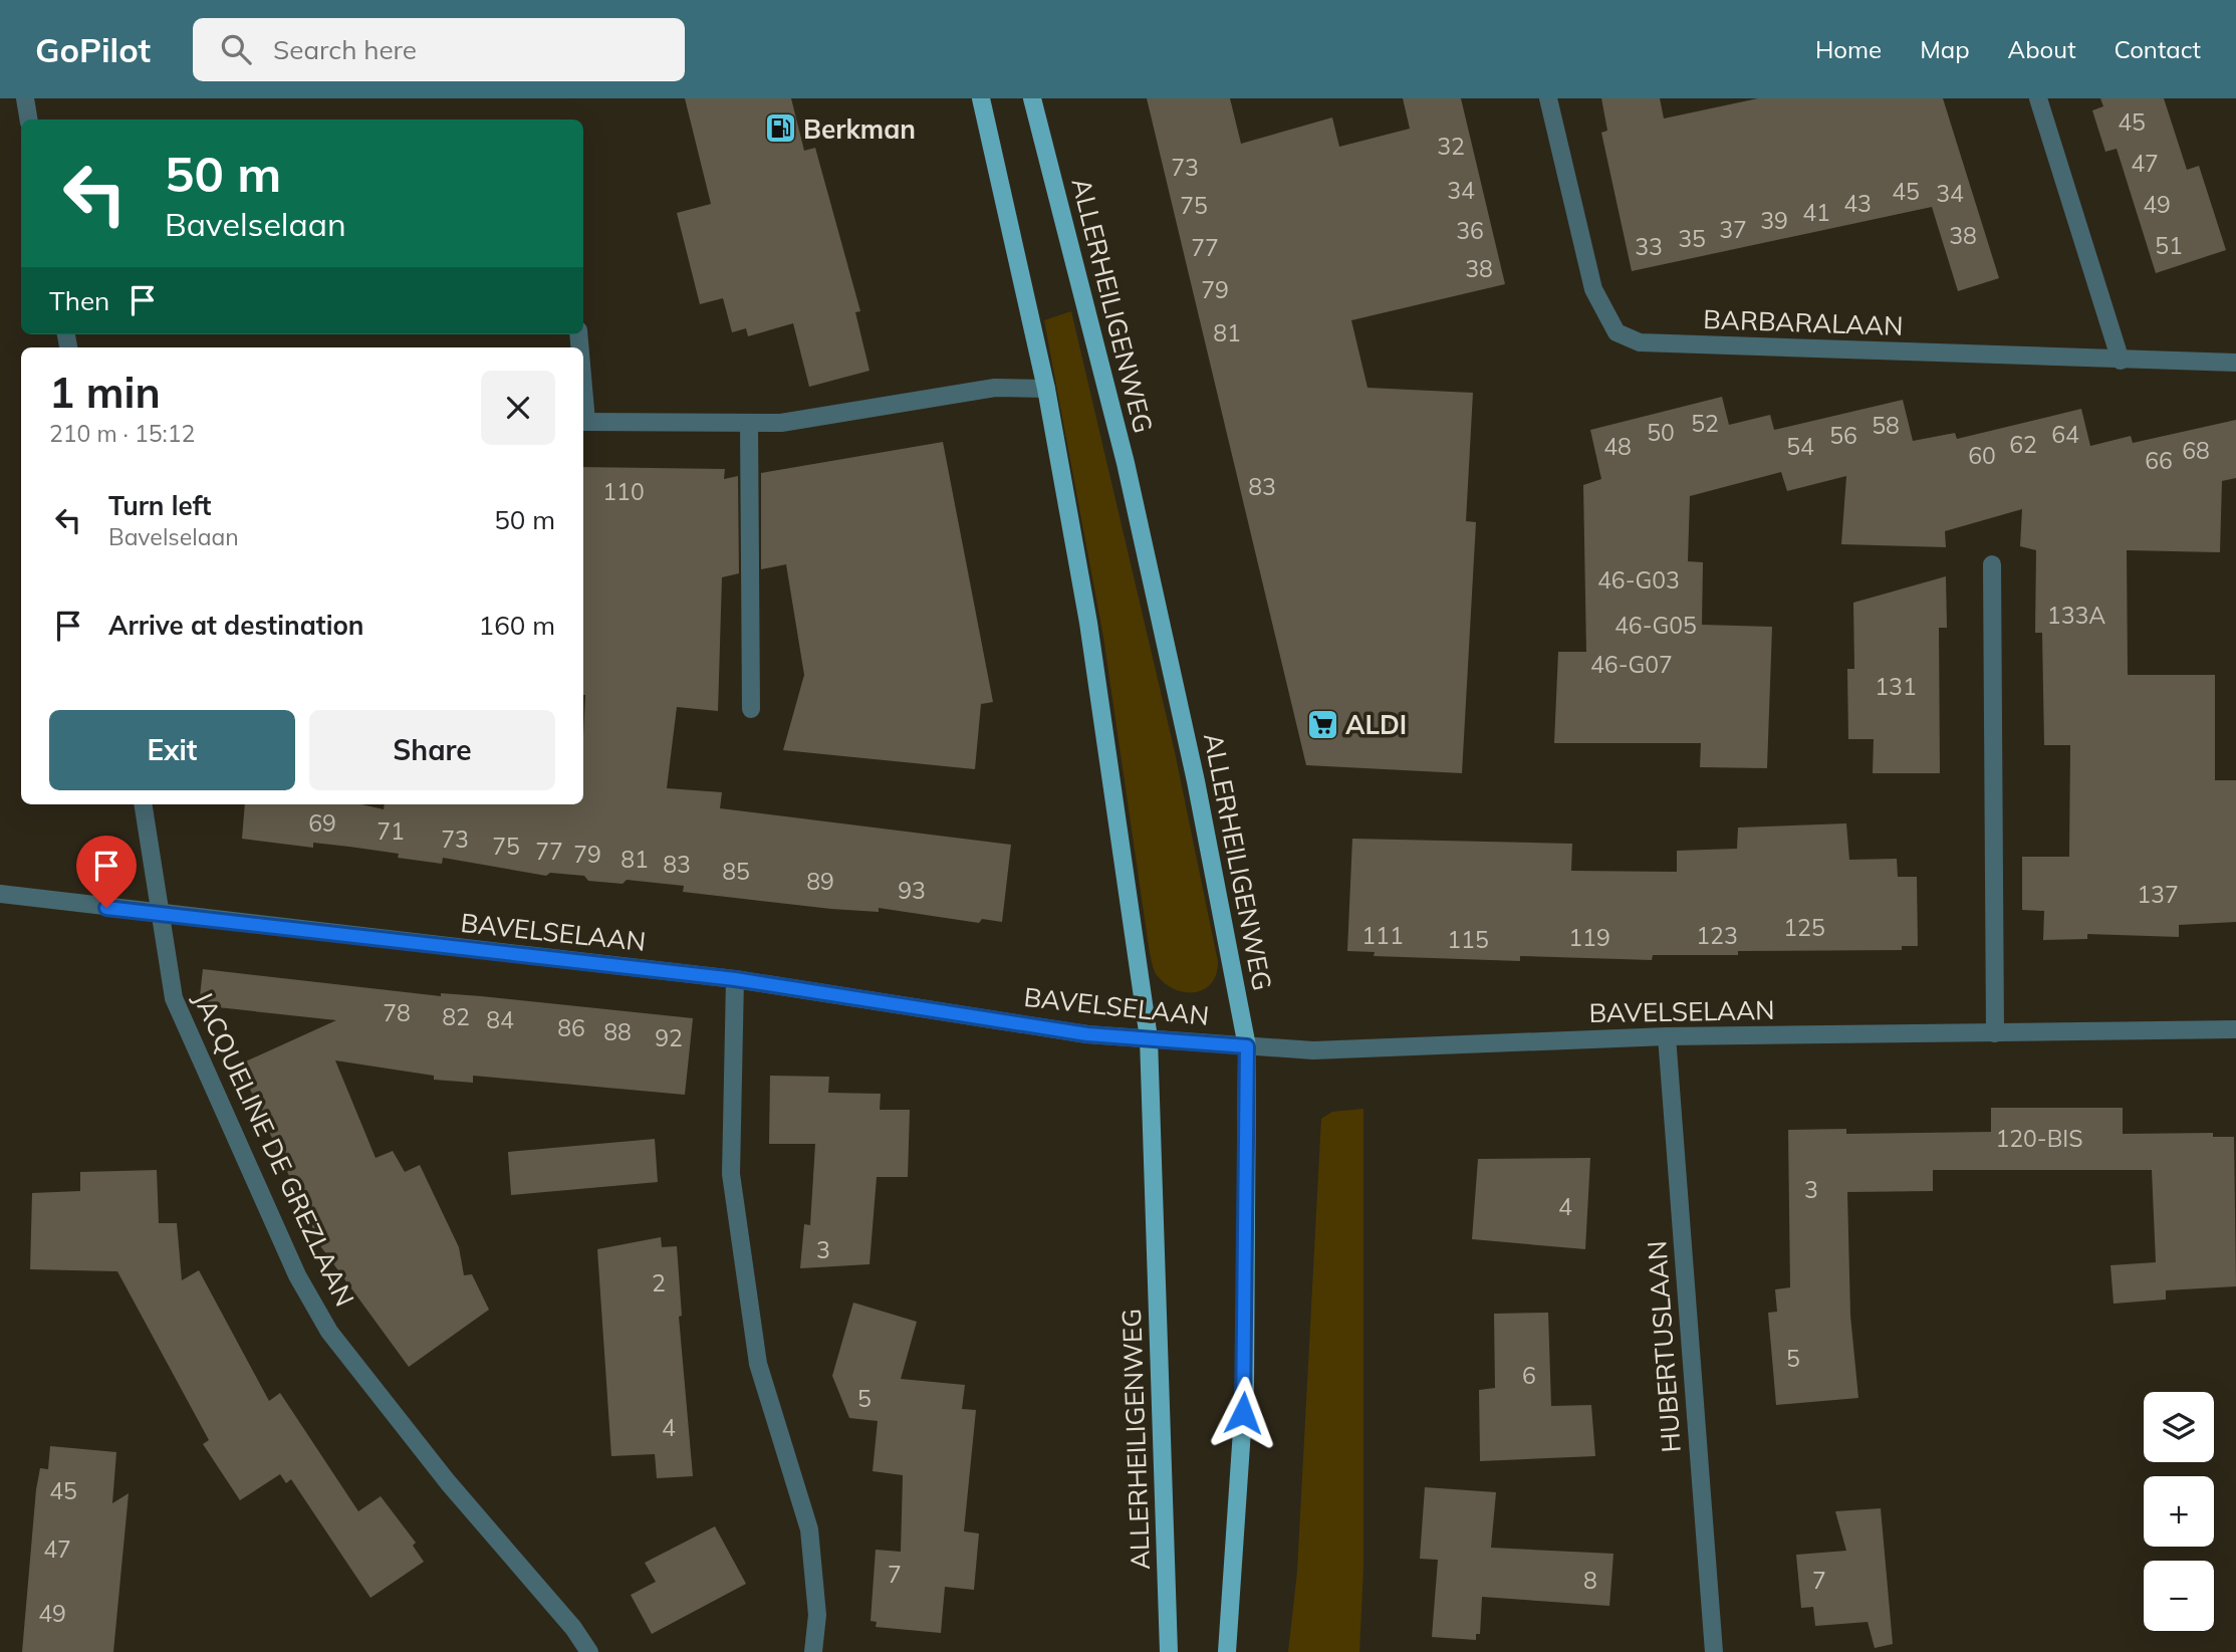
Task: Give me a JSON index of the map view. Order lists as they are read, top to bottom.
{
  "streets": {
    "main road": ["ALLERHEILIGENWEG"],
    "street": [
      "BARBARALAAN",
      "BAVELSELAAN",
      "JACQUELINE DE GREZLAAN",
      "HUBERTUSLAAN"
    ]
  },
  "crossings": [
    ["ALLERHEILIGENWEG", "BAVELSELAAN"],
    ["BAVELSELAAN", "JACQUELINE DE GREZLAAN"],
    ["BAVELSELAAN", "HUBERTUSLAAN"]
  ],
  "places": {
    "fuel station": ["Berkman"],
    "supermarket": ["ALDI"]
  },
  "house_numbers": [
    "45",
    "32",
    "47",
    "73",
    "34",
    "45",
    "34",
    "43",
    "49",
    "75",
    "41",
    "39",
    "37",
    "36",
    "38",
    "35",
    "51",
    "33",
    "77",
    "38",
    "79",
    "81",
    "52",
    "58",
    "50",
    "64",
    "56",
    "62",
    "48",
    "54",
    "68",
    "60",
    "66",
    "83",
    "110",
    "46-G03",
    "133A",
    "46-G05",
    "46-G07",
    "131",
    "69",
    "71",
    "73",
    "75",
    "77",
    "79",
    "81",
    "83",
    "85",
    "89",
    "93",
    "137",
    "125",
    "111",
    "123",
    "119",
    "115",
    "78",
    "82",
    "84",
    "86",
    "88",
    "92",
    "120-BIS",
    "3",
    "4",
    "3",
    "2",
    "5",
    "6",
    "5",
    "4",
    "45",
    "47",
    "7",
    "8",
    "7",
    "49"
  ],
  "page": {
    "header": "GoPilot",
    "search": "Search here",
    "nav": [
      "Home",
      "Map",
      "About",
      "Contact"
    ],
    "turn": ["50 m", "Bavelselaan"],
    "then": "Then",
    "heading": ["1 min", "210 m · 15:12"],
    "list": [
      {
        "name": "Turn left",
        "note": "Bavelselaan",
        "value": "50 m"
      },
      {
        "name": "Arrive at destination",
        "value": "160 m"
      }
    ],
    "buttons": ["Exit", "Share"],
    "map_buttons": ["+", "−"]
  }
}
